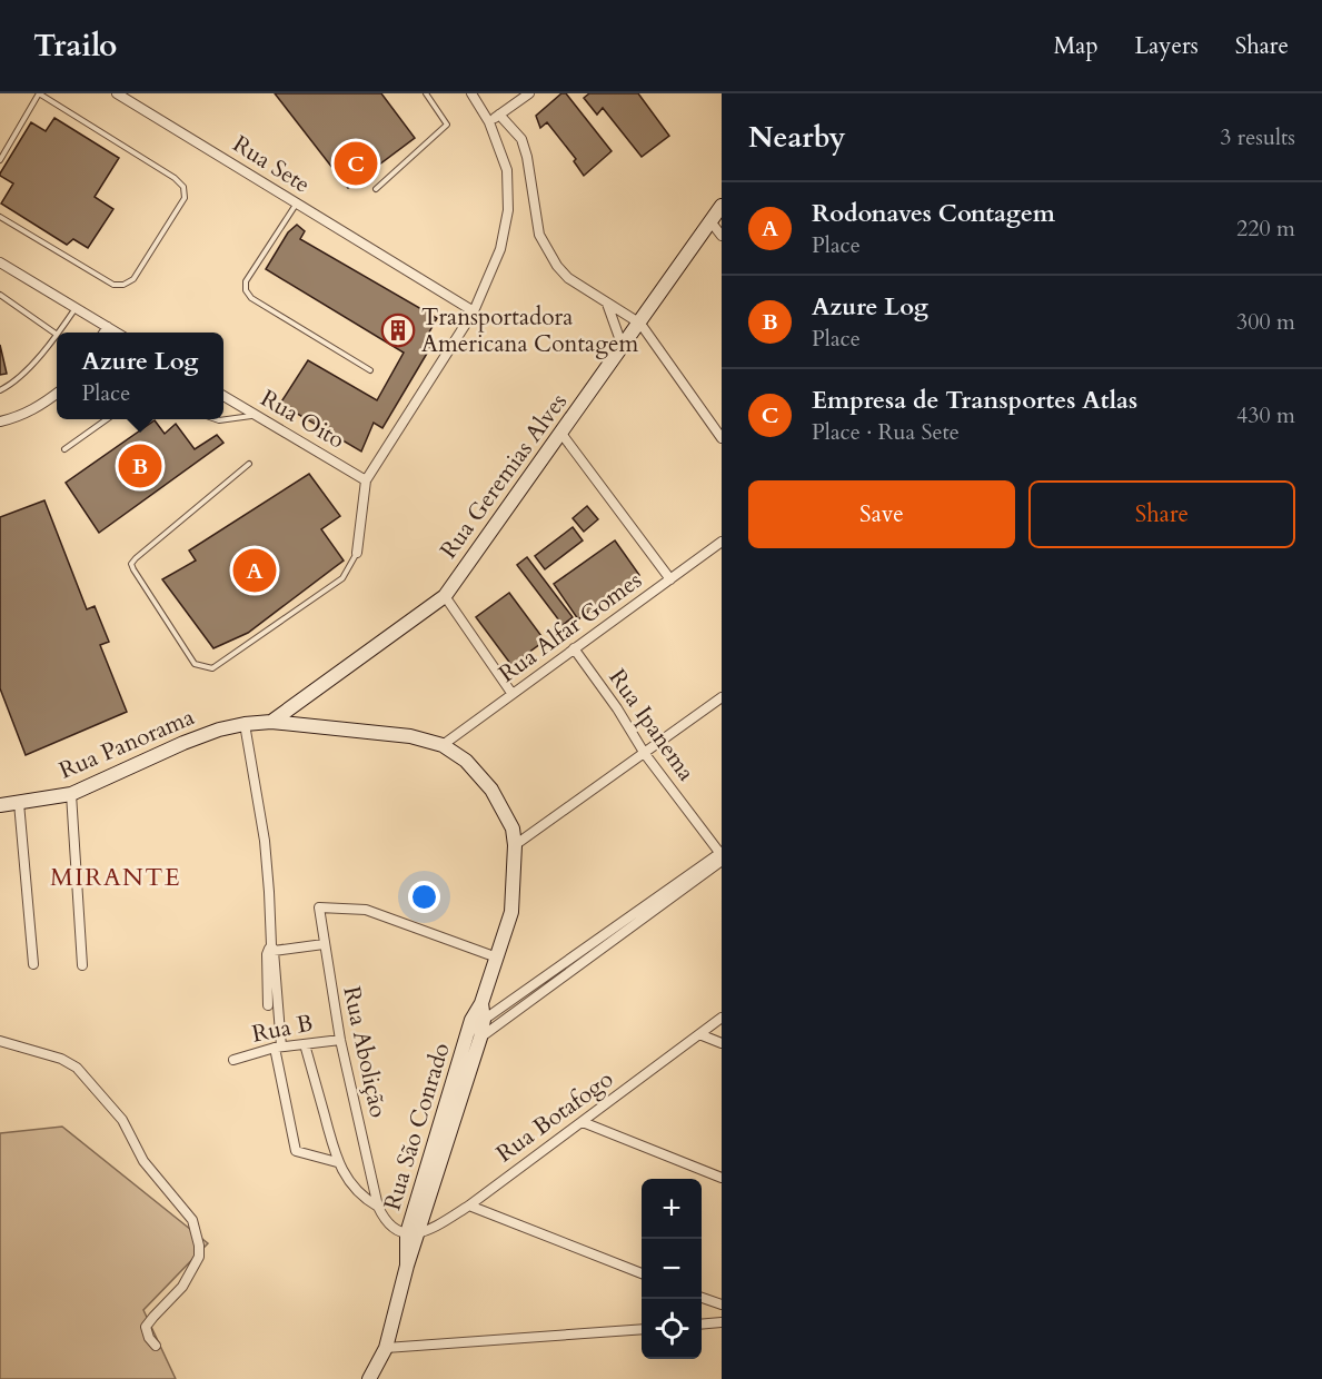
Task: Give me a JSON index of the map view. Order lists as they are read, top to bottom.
{
  "streets": {
    "street": [
      "Rua Sete",
      "Rua Oito",
      "Rua Geremias Alves",
      "Rua Alfar Gomes",
      "Rua Ipanema",
      "Rua Panorama",
      "Rua B",
      "Rua Abolição",
      "Rua Botafogo",
      "Rua São Conrado"
    ]
  },
  "crossings": [
    ["Rua Geremias Alves", "Rua Panorama"],
    ["Rua Geremias Alves", "Rua São Conrado"],
    ["Rua Alfar Gomes", "Rua Ipanema"],
    ["Rua Alfar Gomes", "Rua São Conrado"],
    ["Rua Panorama", "Rua São Conrado"],
    ["Rua B", "Rua Abolição"],
    ["Rua Abolição", "Rua Botafogo"],
    ["Rua Abolição", "Rua São Conrado"],
    ["Rua Botafogo", "Rua São Conrado"]
  ],
  "districts": ["MIRANTE"],
  "places": {
    "building": ["Transportadora Americana Contagem"]
  },
  "page": {
    "header": "Trailo",
    "nav": ["Map", "Layers", "Share"],
    "heading": ["Nearby", "3 results"],
    "pins": ["C", "B", "A"],
    "list": [
      {
        "mark": "A",
        "name": "Rodonaves Contagem",
        "note": "Place",
        "value": "220 m"
      },
      {
        "mark": "B",
        "name": "Azure Log",
        "note": "Place",
        "value": "300 m"
      },
      {
        "mark": "C",
        "name": "Empresa de Transportes Atlas",
        "note": "Place · Rua Sete",
        "value": "430 m"
      }
    ],
    "popup": ["Azure Log", "Place"],
    "buttons": ["Save", "Share"],
    "map_buttons": ["+", "−"]
  }
}
